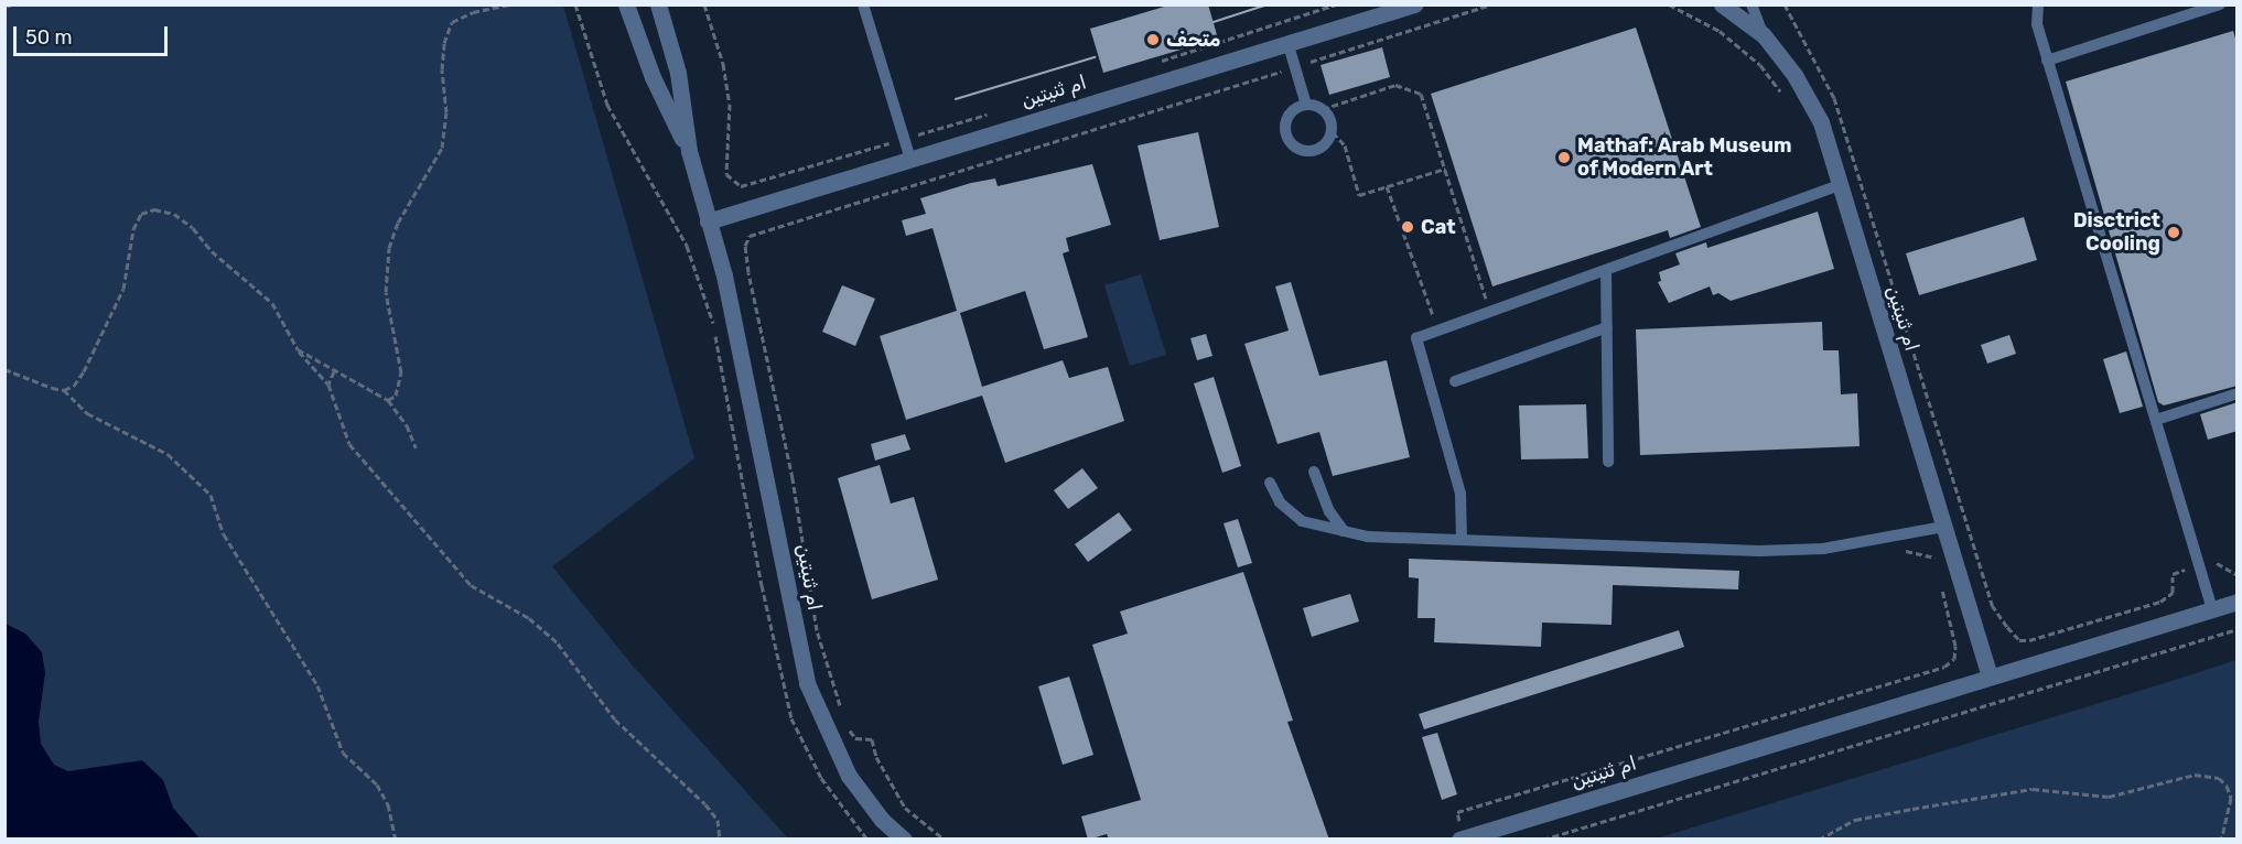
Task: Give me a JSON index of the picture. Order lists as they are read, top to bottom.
{
  "streets": {
    "street": ["ام ثنيتين"]
  },
  "places": [
    "متحف",
    "Mathaf: Arab Museum of Modern Art",
    "Cat",
    "Disctrict Cooling"
  ],
  "scale_bar": "50 m"
}
